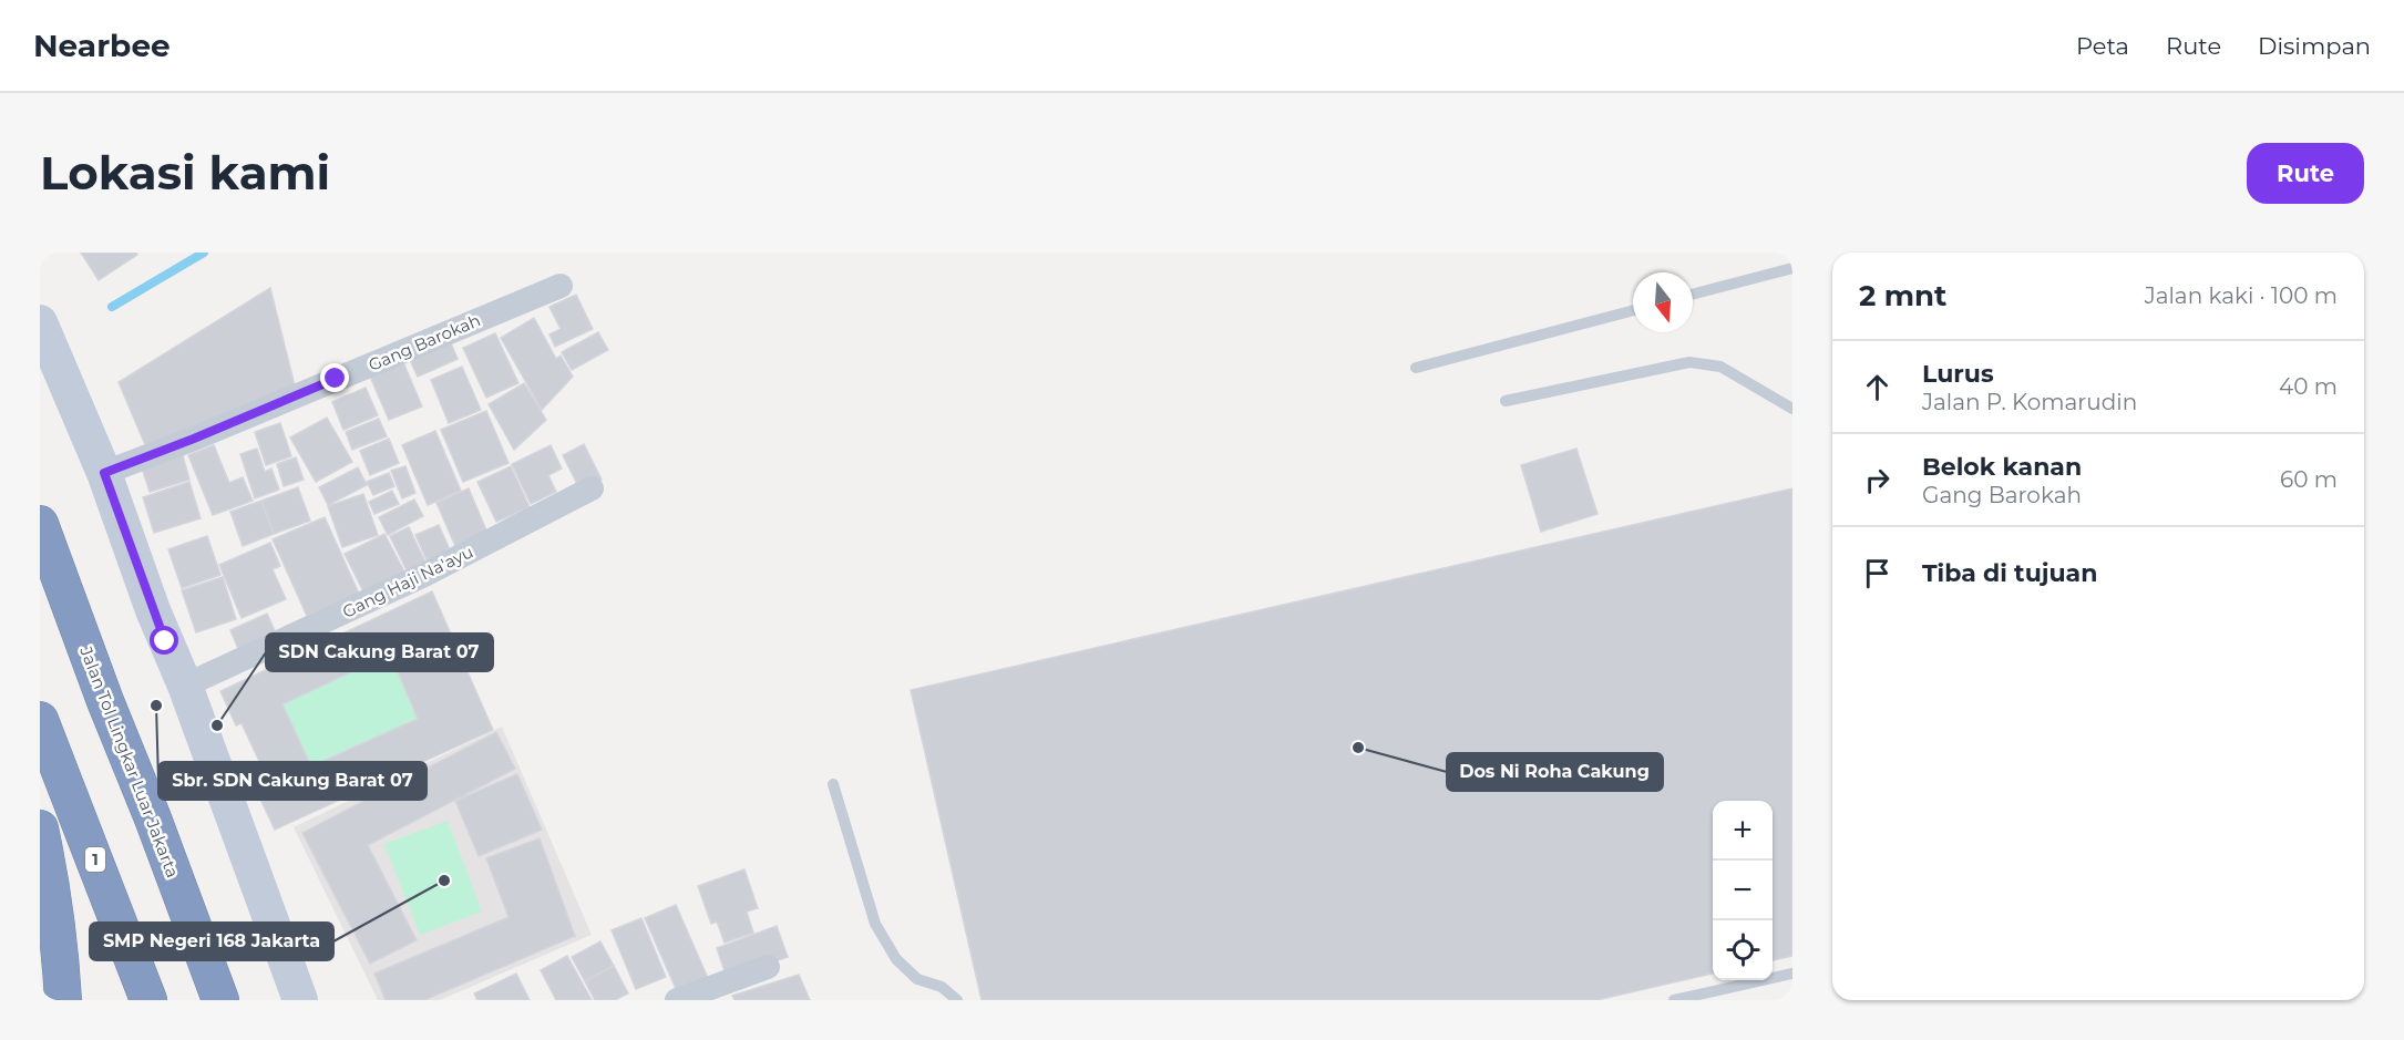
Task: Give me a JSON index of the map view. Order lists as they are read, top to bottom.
{
  "streets": {
    "highway": ["Jalan Tol Lingkar Luar Jakarta", "1"],
    "street": ["Gang Barokah", "Gang Haji Na'ayu"]
  },
  "places": [
    "Sbr. SDN Cakung Barat 07",
    "SDN Cakung Barat 07",
    "Dos Ni Roha Cakung",
    "SMP Negeri 168 Jakarta"
  ],
  "north": "bottom",
  "page": {
    "header": "Nearbee",
    "nav": ["Peta", "Rute", "Disimpan"],
    "buttons": "Rute",
    "title": "Lokasi kami",
    "heading": ["2 mnt", "Jalan kaki · 100 m"],
    "list": [
      ["Lurus", "Jalan P. Komarudin", "40 m"],
      ["Belok kanan", "Gang Barokah", "60 m"],
      "Tiba di tujuan"
    ],
    "map_buttons": ["+", "−"]
  }
}
